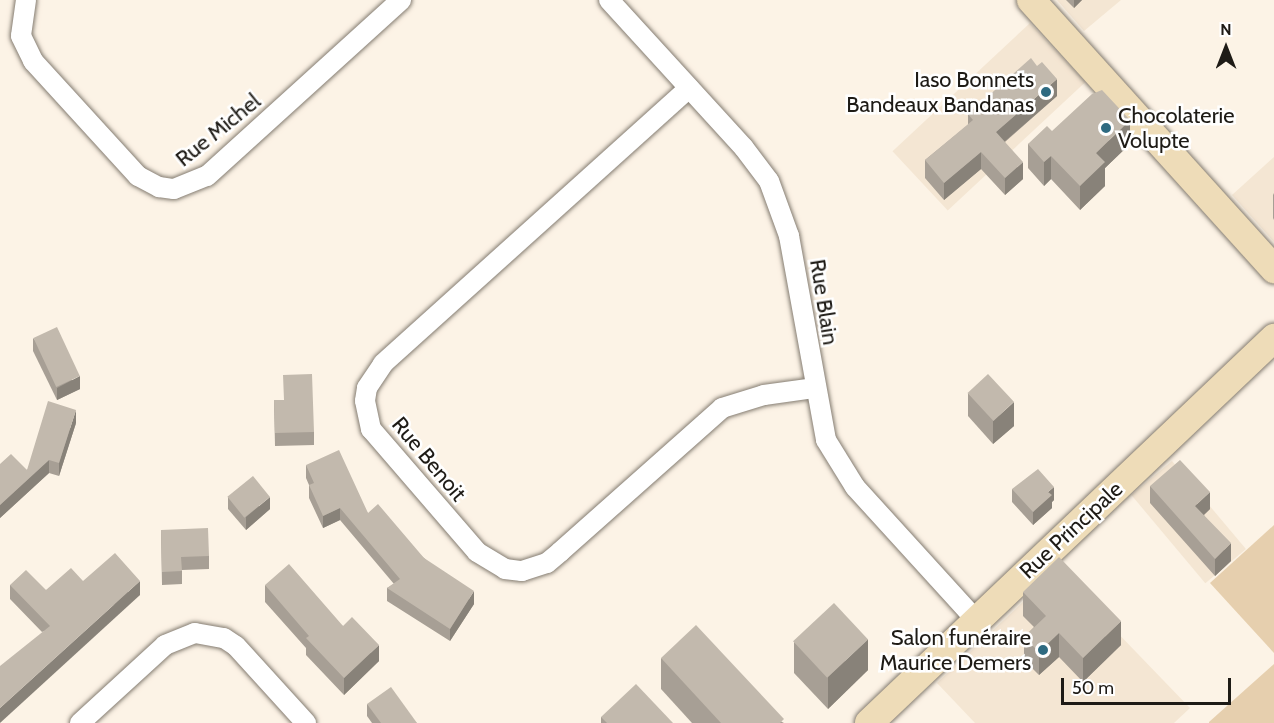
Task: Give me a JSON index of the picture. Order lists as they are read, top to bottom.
{
  "streets": {
    "street": [
      "Rue Michel",
      "Rue Blain",
      "Rue Benoit",
      "Rue Principale"
    ]
  },
  "crossings": [
    ["Rue Blain", "Rue Benoit"],
    ["Rue Blain", "Rue Principale"]
  ],
  "places": ["Iaso Bonnets Bandeaux Bandanas", "Chocolaterie Volupte", "Salon funéraire Maurice Demers"],
  "scale_bar": "50 m",
  "north": "top"
}
